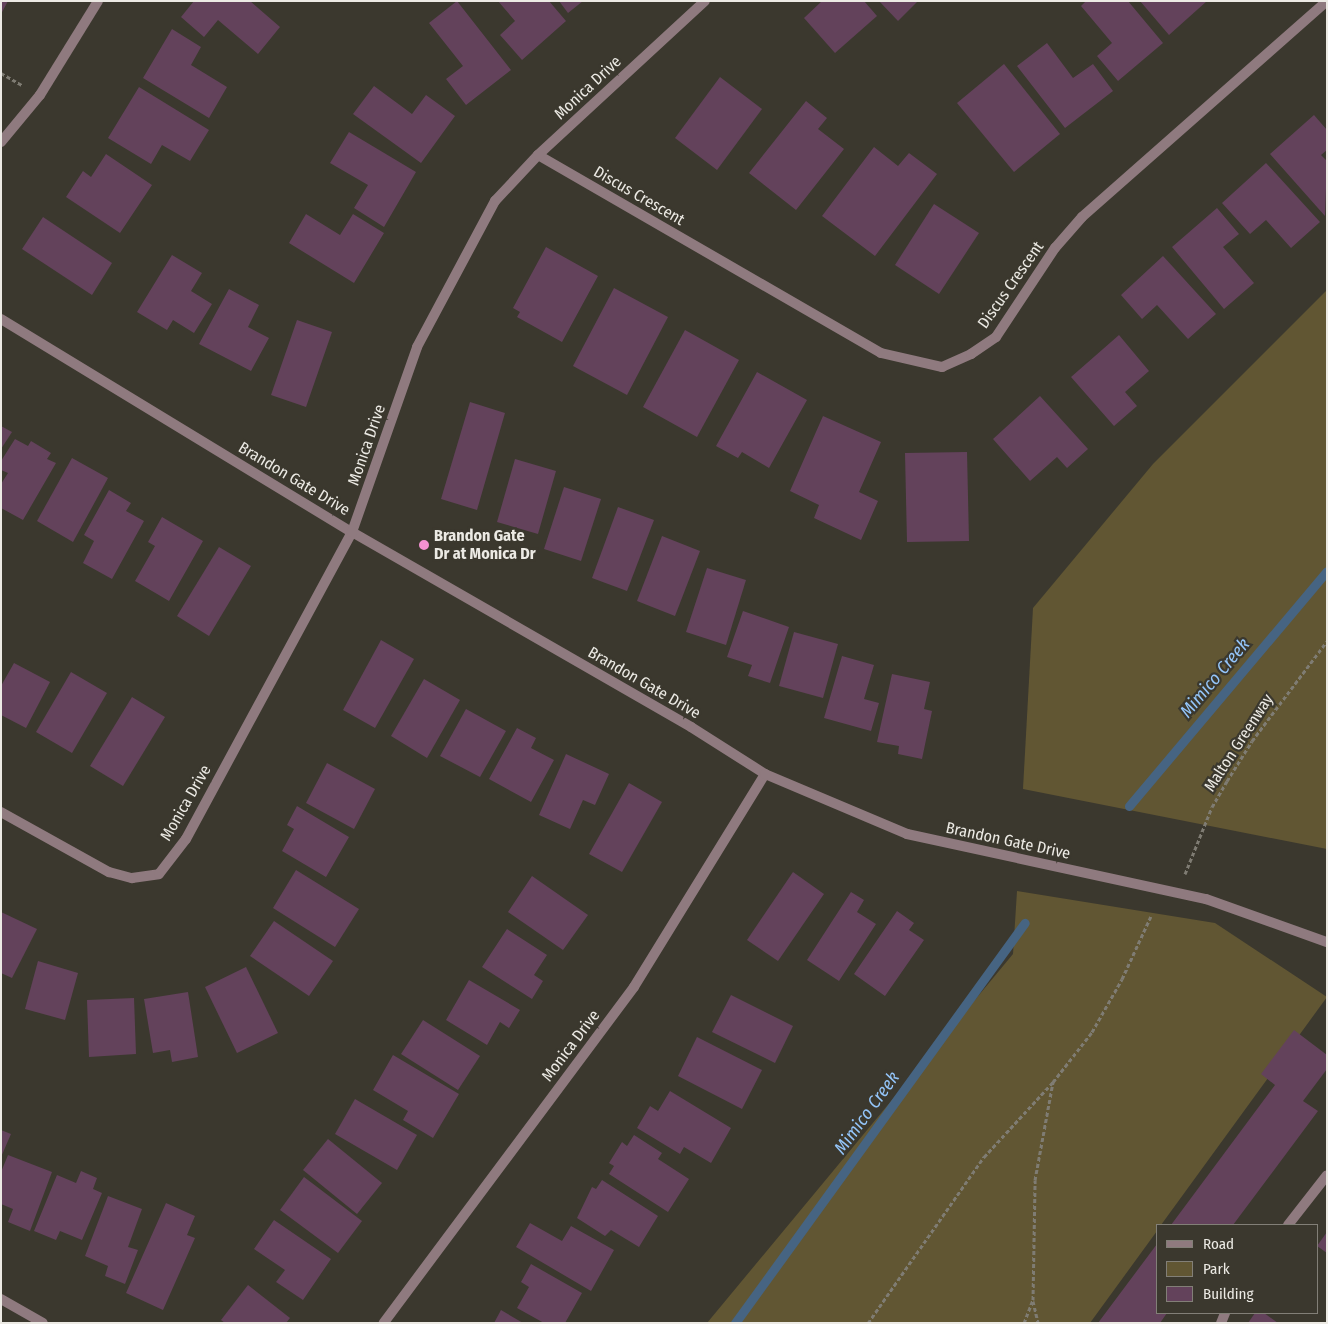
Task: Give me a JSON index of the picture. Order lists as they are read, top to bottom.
{
  "streets": {
    "street": ["Monica Drive", "Discus Crescent", "Brandon Gate Drive"],
    "path": ["Malton Greenway"]
  },
  "crossings": [
    ["Monica Drive", "Discus Crescent"],
    ["Monica Drive", "Brandon Gate Drive"]
  ],
  "water": ["Mimico Creek"],
  "places": ["Brandon Gate Dr at Monica Dr"],
  "legend": ["Road", "Park", "Building"]
}
